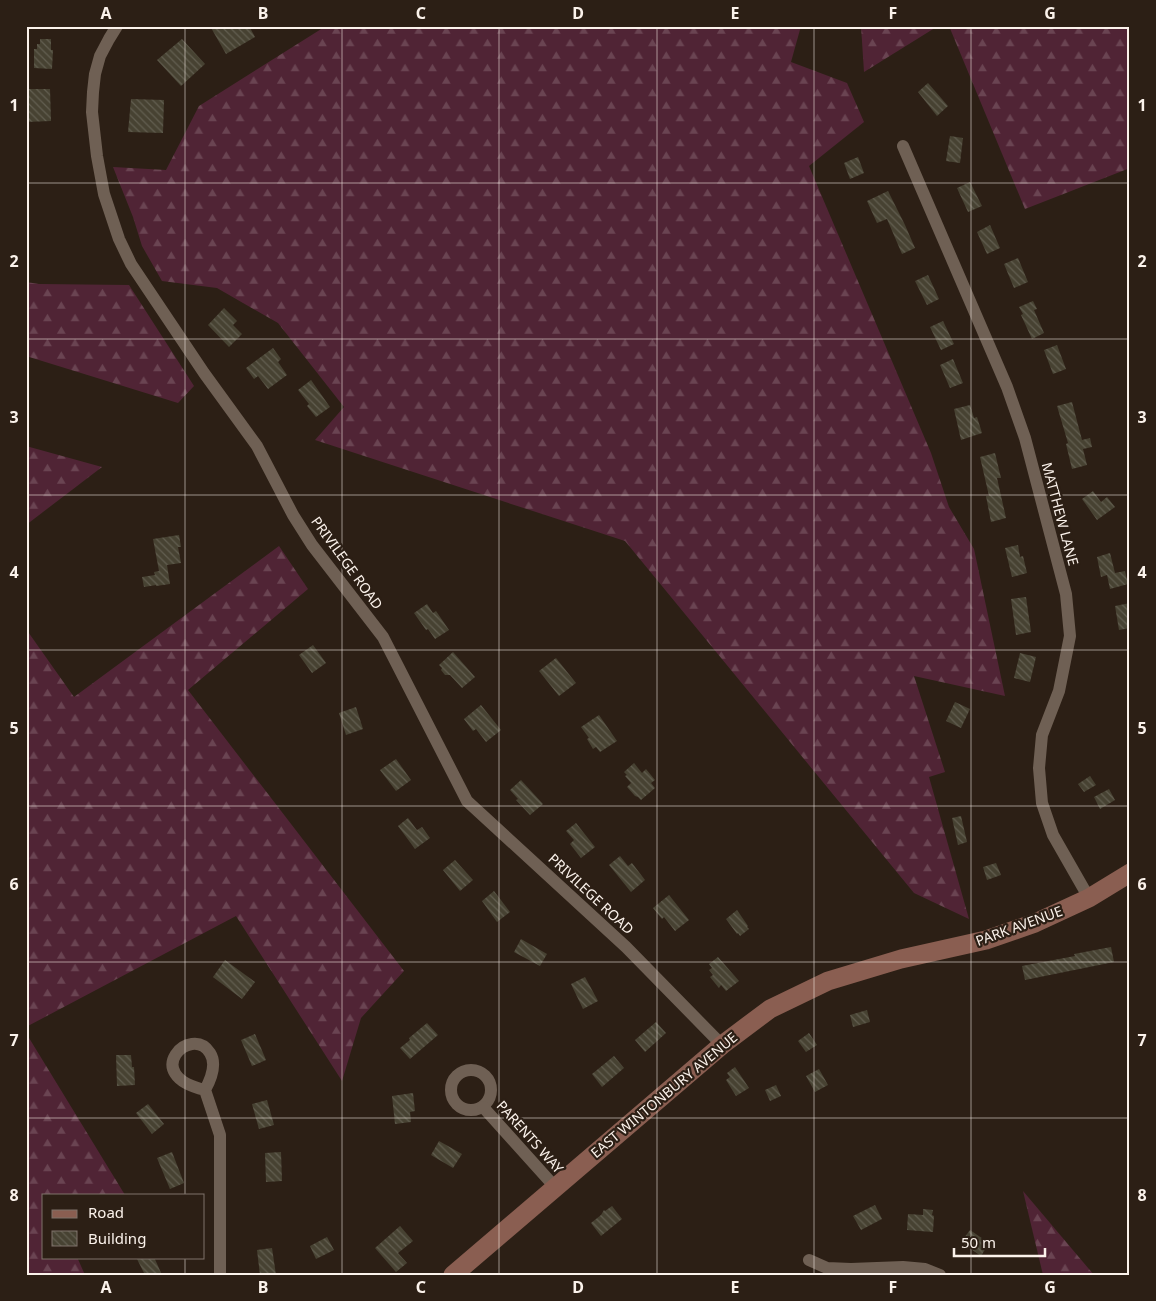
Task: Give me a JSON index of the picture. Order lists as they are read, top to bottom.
{
  "streets": {
    "main road": ["PARK AVENUE", "EAST WINTONBURY AVENUE"],
    "street": ["MATTHEW LANE", "PRIVILEGE ROAD", "PARENTS WAY"]
  },
  "crossings": [
    ["MATTHEW LANE", "PARK AVENUE"],
    ["PRIVILEGE ROAD", "EAST WINTONBURY AVENUE"],
    ["PARK AVENUE", "EAST WINTONBURY AVENUE"],
    ["EAST WINTONBURY AVENUE", "PARENTS WAY"]
  ],
  "legend": ["Road", "Building"],
  "scale_bar": "50 m",
  "grid": {
    "columns": [
      "A",
      "B",
      "C",
      "D",
      "E",
      "F",
      "G"
    ],
    "rows": [
      "1",
      "2",
      "3",
      "4",
      "5",
      "6",
      "7",
      "8"
    ]
  }
}
